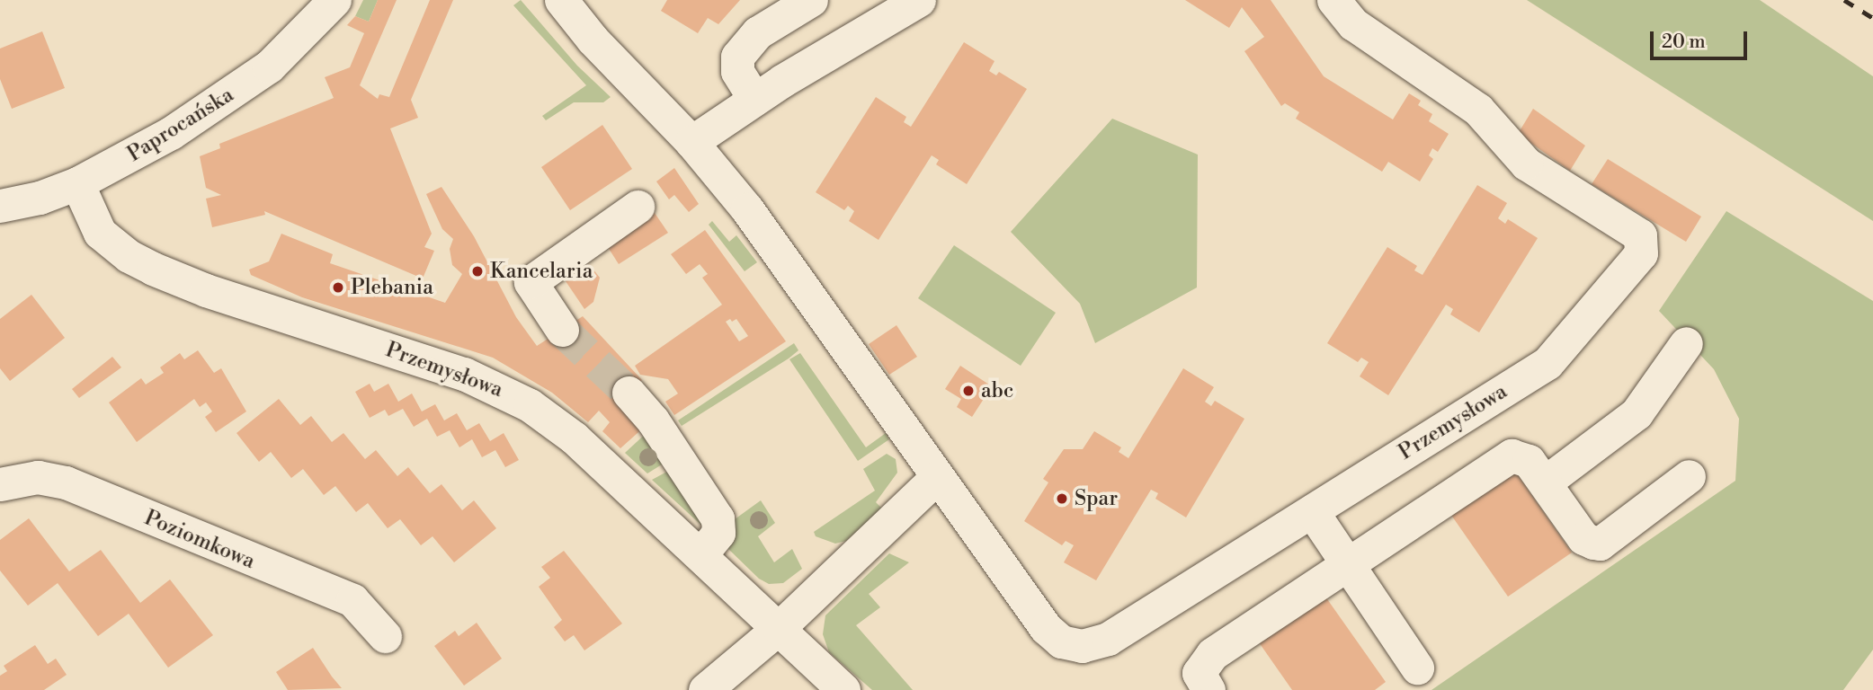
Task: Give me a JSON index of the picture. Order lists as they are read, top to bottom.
{
  "streets": {
    "street": ["Paprocańska", "Przemysłowa", "Poziomkowa"]
  },
  "crossings": [
    ["Paprocańska", "Przemysłowa"]
  ],
  "places": [
    "Kancelaria",
    "Plebania",
    "abc",
    "Spar"
  ],
  "scale_bar": "20 m"
}
